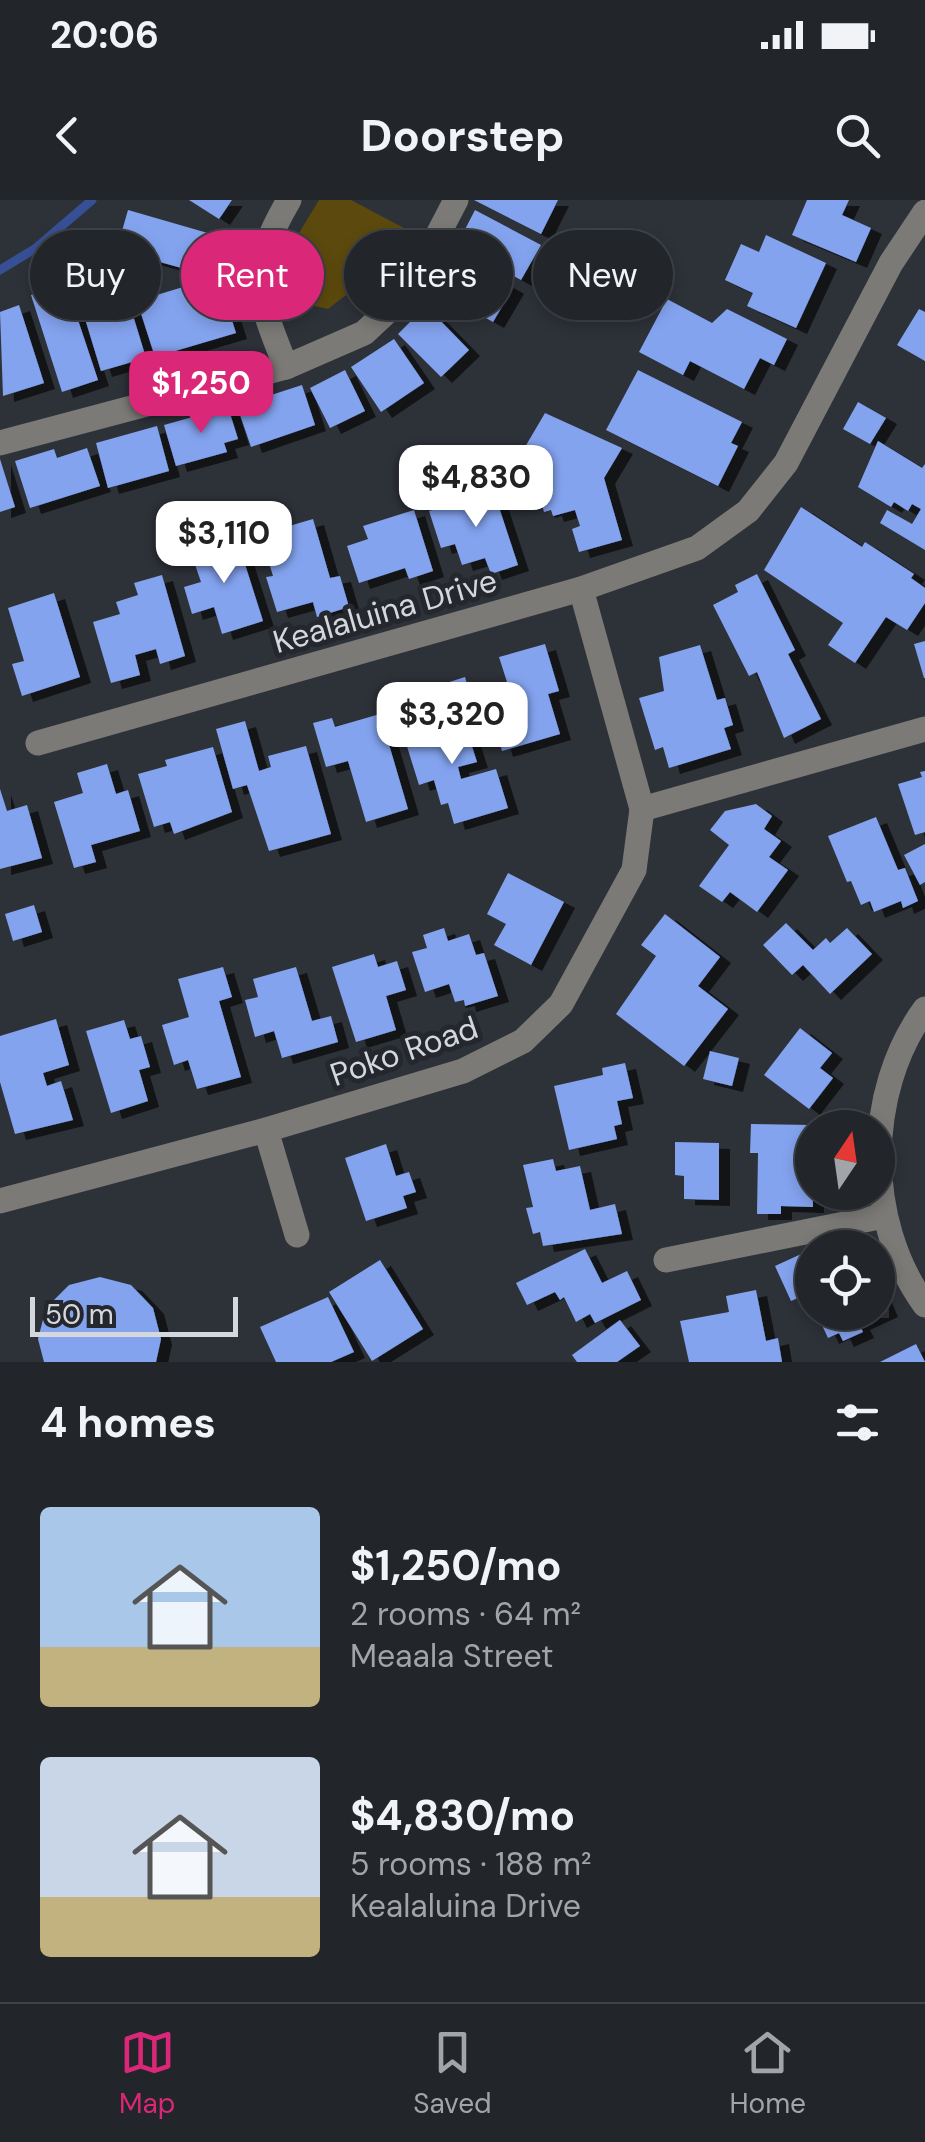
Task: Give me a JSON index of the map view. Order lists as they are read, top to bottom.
{
  "streets": {
    "street": ["Kealaluina Drive", "Poko Road"]
  },
  "crossings": [
    ["Kealaluina Drive", "Poko Road"]
  ],
  "scale_bar": "50 m",
  "north": "top",
  "page": {
    "status": "20:06",
    "header": "Doorstep",
    "chip": [
      "Buy",
      "Rent",
      "Filters",
      "New"
    ],
    "price": [
      "$1,250",
      "$4,830",
      "$3,110",
      "$3,320"
    ],
    "scale": "50 m",
    "heading": "4 homes",
    "list": [
      {
        "name": "$1,250/mo",
        "note": "2 rooms · 64 m² · Meaala Street"
      },
      {
        "name": "$4,830/mo",
        "note": "5 rooms · 188 m² · Kealaluina Drive"
      }
    ],
    "tabs": ["Map", "Saved", "Home"]
  }
}
